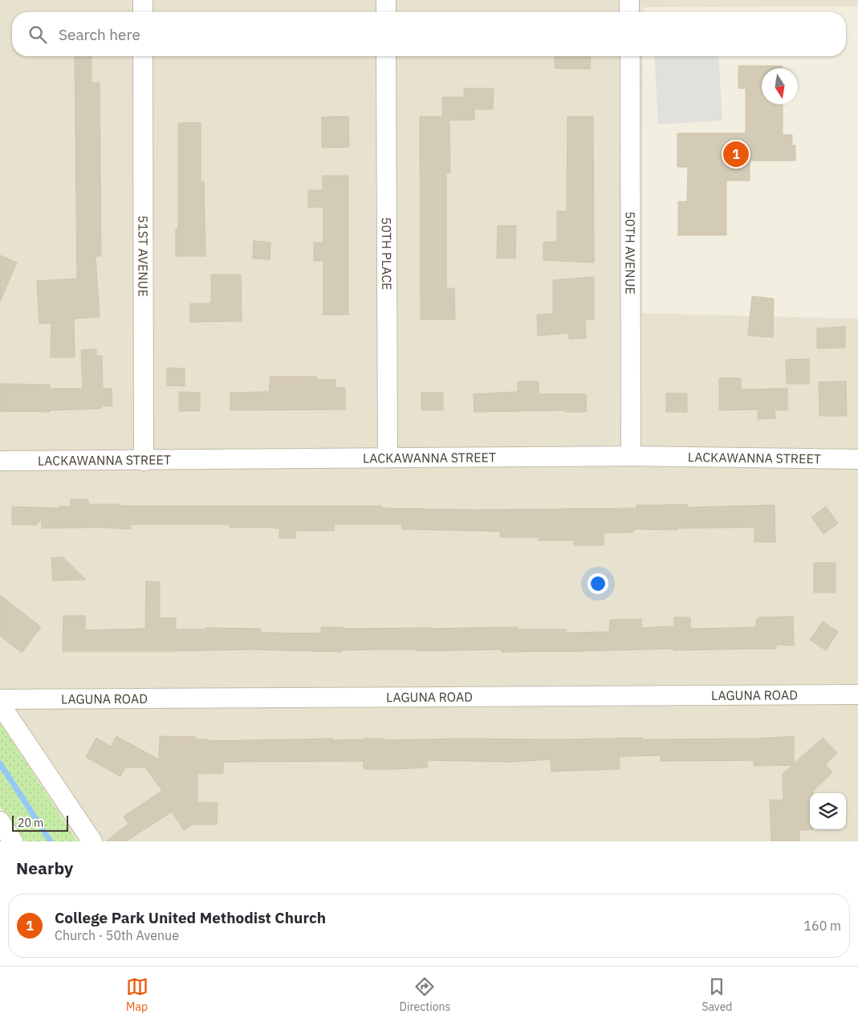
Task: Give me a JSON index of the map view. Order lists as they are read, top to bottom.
{
  "streets": {
    "street": [
      "50TH AVENUE",
      "50TH PLACE",
      "51ST AVENUE",
      "LACKAWANNA STREET",
      "LAGUNA ROAD"
    ]
  },
  "crossings": [
    ["50TH AVENUE", "LACKAWANNA STREET"],
    ["50TH PLACE", "LACKAWANNA STREET"],
    ["51ST AVENUE", "LACKAWANNA STREET"]
  ],
  "scale_bar": "20 m",
  "north": "bottom",
  "page": {
    "search": "Search here",
    "pins": "1",
    "scale": "20 m",
    "heading": "Nearby",
    "list": [
      {
        "mark": "1",
        "name": "College Park United Methodist Church",
        "note": "Church · 50th Avenue",
        "value": "160 m"
      }
    ],
    "nav": ["Map", "Directions", "Saved"]
  }
}
